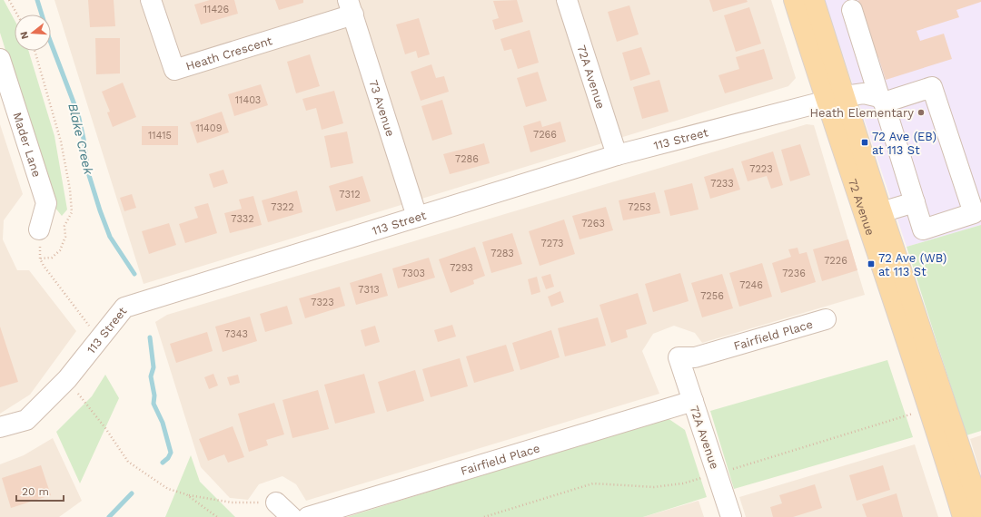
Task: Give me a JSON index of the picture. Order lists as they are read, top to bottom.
{
  "streets": {
    "main road": ["72 Avenue"],
    "street": [
      "Heath Crescent",
      "72A Avenue",
      "73 Avenue",
      "113 Street",
      "Mader Lane",
      "Fairfield Place"
    ]
  },
  "crossings": [
    ["Heath Crescent", "73 Avenue"],
    ["72A Avenue", "113 Street"],
    ["72A Avenue", "Fairfield Place"],
    ["73 Avenue", "113 Street"],
    ["113 Street", "72 Avenue"]
  ],
  "water": ["Blake Creek"],
  "places": {
    "other": ["Heath Elementary"],
    "transit": ["72 Ave (EB) at 113 St", "72 Ave (WB) at 113 St"]
  },
  "house_numbers": [
    "11426",
    "11403",
    "11409",
    "7266",
    "11415",
    "7286",
    "7223",
    "7233",
    "7312",
    "7322",
    "7253",
    "7332",
    "7263",
    "7273",
    "7283",
    "7226",
    "7293",
    "7303",
    "7236",
    "7246",
    "7313",
    "7256",
    "7323",
    "7343"
  ],
  "scale_bar": "20 m",
  "north": "left"
}
